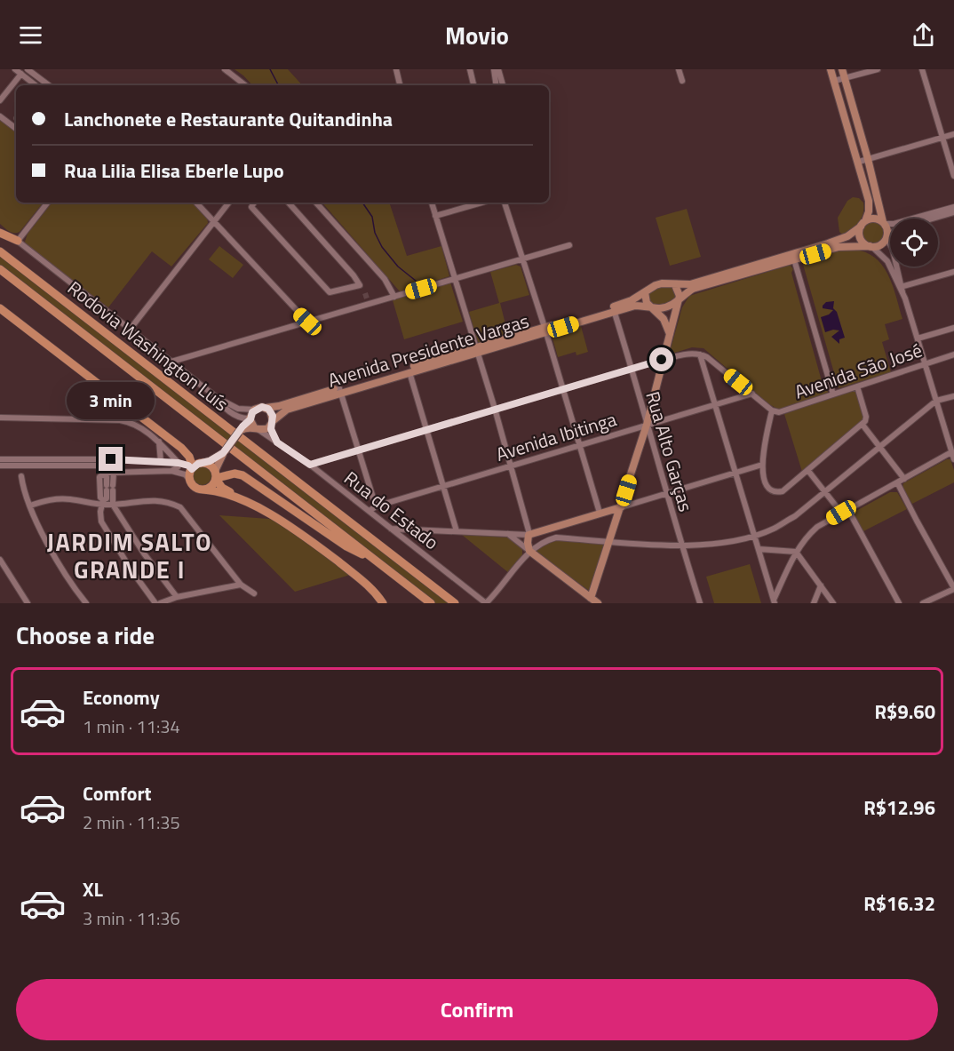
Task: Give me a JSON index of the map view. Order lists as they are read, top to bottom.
{
  "streets": {
    "highway": ["Rodovia Washington Luís"],
    "main road": ["Avenida Presidente Vargas"],
    "street": [
      "Avenida São José",
      "Avenida Ibitinga",
      "Rua Alto Garças",
      "Rua do Estado"
    ]
  },
  "crossings": [
    ["Avenida Presidente Vargas", "Rua Alto Garças"],
    ["Avenida Presidente Vargas", "Rua do Estado"],
    ["Avenida Ibitinga", "Rua Alto Garças"],
    ["Avenida Ibitinga", "Rua do Estado"]
  ],
  "districts": ["JARDIM SALTO GRANDE I"],
  "page": {
    "header": "Movio",
    "banner": ["Lanchonete e Restaurante Quitandinha", "Rua Lilia Elisa Eberle Lupo"],
    "bubble": "3 min",
    "heading": "Choose a ride",
    "list": [
      {
        "name": "Economy",
        "note": "1 min · 11:34",
        "value": "R$9.60"
      },
      {
        "name": "Comfort",
        "note": "2 min · 11:35",
        "value": "R$12.96"
      },
      {
        "name": "XL",
        "note": "3 min · 11:36",
        "value": "R$16.32"
      }
    ],
    "buttons": "Confirm"
  }
}
